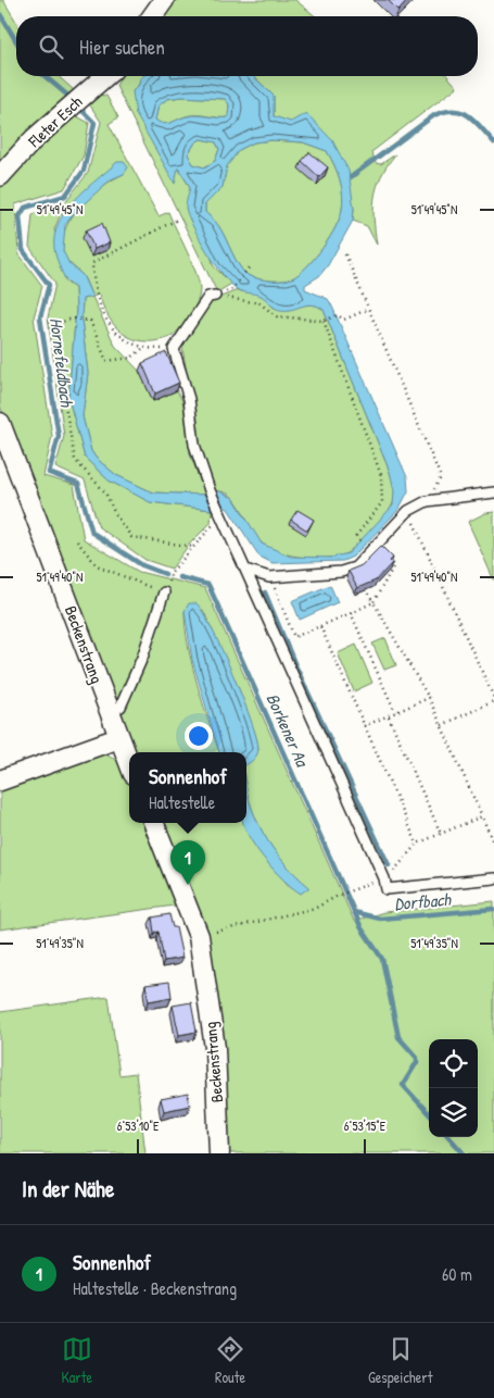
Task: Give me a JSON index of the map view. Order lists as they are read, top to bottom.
{
  "streets": {
    "street": ["Fleter Esch", "Beckenstrang"]
  },
  "water": ["Hornefeldbach", "Borkener Aa", "Dorfbach"],
  "page": {
    "search": "Hier suchen",
    "popup": ["Sonnenhof", "Haltestelle"],
    "pins": "1",
    "heading": "In der Nähe",
    "list": [
      {
        "mark": "1",
        "name": "Sonnenhof",
        "note": "Haltestelle · Beckenstrang",
        "value": "60 m"
      }
    ],
    "nav": ["Karte", "Route", "Gespeichert"]
  },
  "coordinates": [
    "51°49'45\"N",
    "51°49'40\"N",
    "51°49'35\"N",
    "6°53'10\"E",
    "6°53'15\"E"
  ]
}
